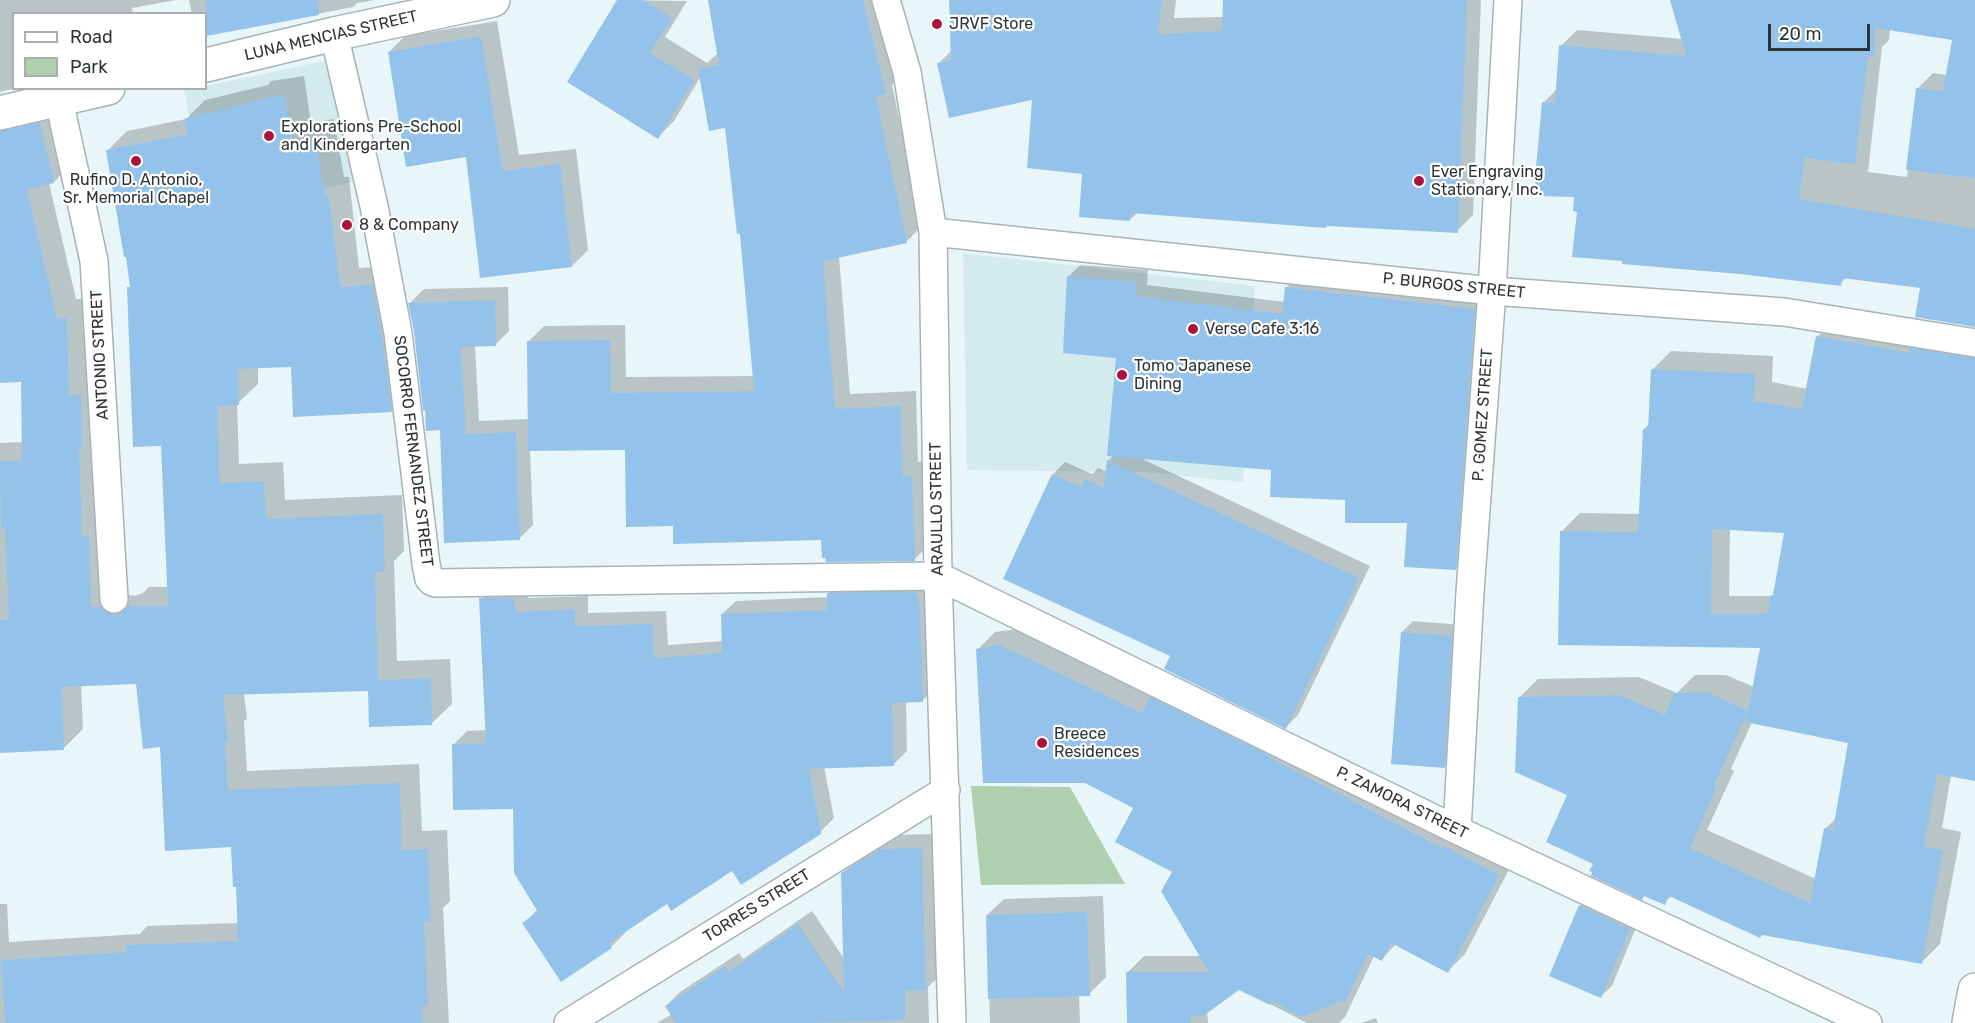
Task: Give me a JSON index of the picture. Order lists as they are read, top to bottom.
{
  "streets": {
    "main road": ["LUNA MENCIAS STREET"],
    "street": [
      "P. BURGOS STREET",
      "ANTONIO STREET",
      "P. GOMEZ STREET",
      "SOCORRO FERNANDEZ STREET",
      "ARAULLO STREET",
      "P. ZAMORA STREET",
      "TORRES STREET"
    ]
  },
  "crossings": [
    ["LUNA MENCIAS STREET", "SOCORRO FERNANDEZ STREET"],
    ["P. BURGOS STREET", "P. GOMEZ STREET"],
    ["P. BURGOS STREET", "ARAULLO STREET"],
    ["P. GOMEZ STREET", "P. ZAMORA STREET"],
    ["SOCORRO FERNANDEZ STREET", "ARAULLO STREET"],
    ["SOCORRO FERNANDEZ STREET", "P. ZAMORA STREET"],
    ["ARAULLO STREET", "P. ZAMORA STREET"],
    ["ARAULLO STREET", "TORRES STREET"]
  ],
  "places": [
    "JRVF Store",
    "Explorations Pre-School and Kindergarten",
    "Rufino D. Antonio, Sr. Memorial Chapel",
    "Ever Engraving Stationary, Inc.",
    "8 & Company",
    "Verse Cafe 3:16",
    "Tomo Japanese Dining",
    "Breece Residences"
  ],
  "legend": ["Road", "Park"],
  "scale_bar": "20 m"
}
